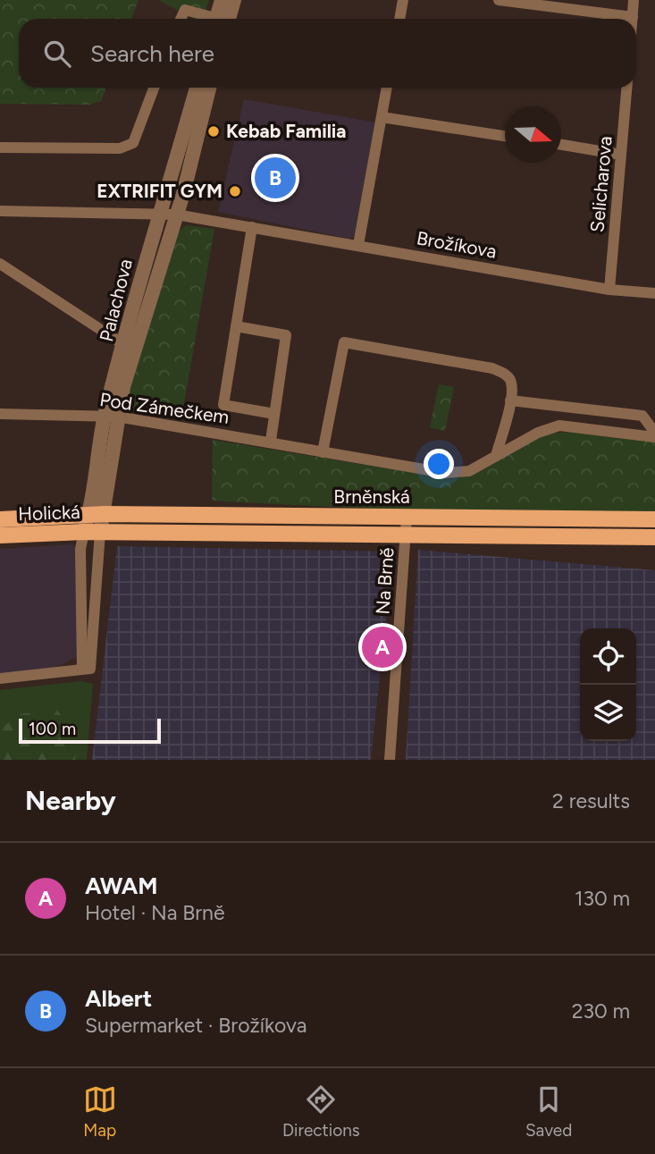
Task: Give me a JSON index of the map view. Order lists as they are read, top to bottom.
{
  "streets": {
    "main road": ["Brněnská", "Holická"],
    "street": [
      "Selicharova",
      "Brožíkova",
      "Palachova",
      "Pod Zámečkem",
      "Na Brně"
    ]
  },
  "crossings": [
    ["Selicharova", "Brožíkova"],
    ["Brožíkova", "Palachova"],
    ["Palachova", "Pod Zámečkem"],
    ["Palachova", "Brněnská"],
    ["Palachova", "Holická"],
    ["Brněnská", "Holická"],
    ["Brněnská", "Na Brně"]
  ],
  "places": ["Kebab Familia", "EXTRIFIT GYM"],
  "scale_bar": "100 m",
  "north": "right",
  "page": {
    "search": "Search here",
    "pins": ["B", "A"],
    "scale": "100 m",
    "heading": ["Nearby", "2 results"],
    "list": [
      {
        "mark": "A",
        "name": "AWAM",
        "note": "Hotel · Na Brně",
        "value": "130 m"
      },
      {
        "mark": "B",
        "name": "Albert",
        "note": "Supermarket · Brožíkova",
        "value": "230 m"
      }
    ],
    "nav": ["Map", "Directions", "Saved"]
  }
}
